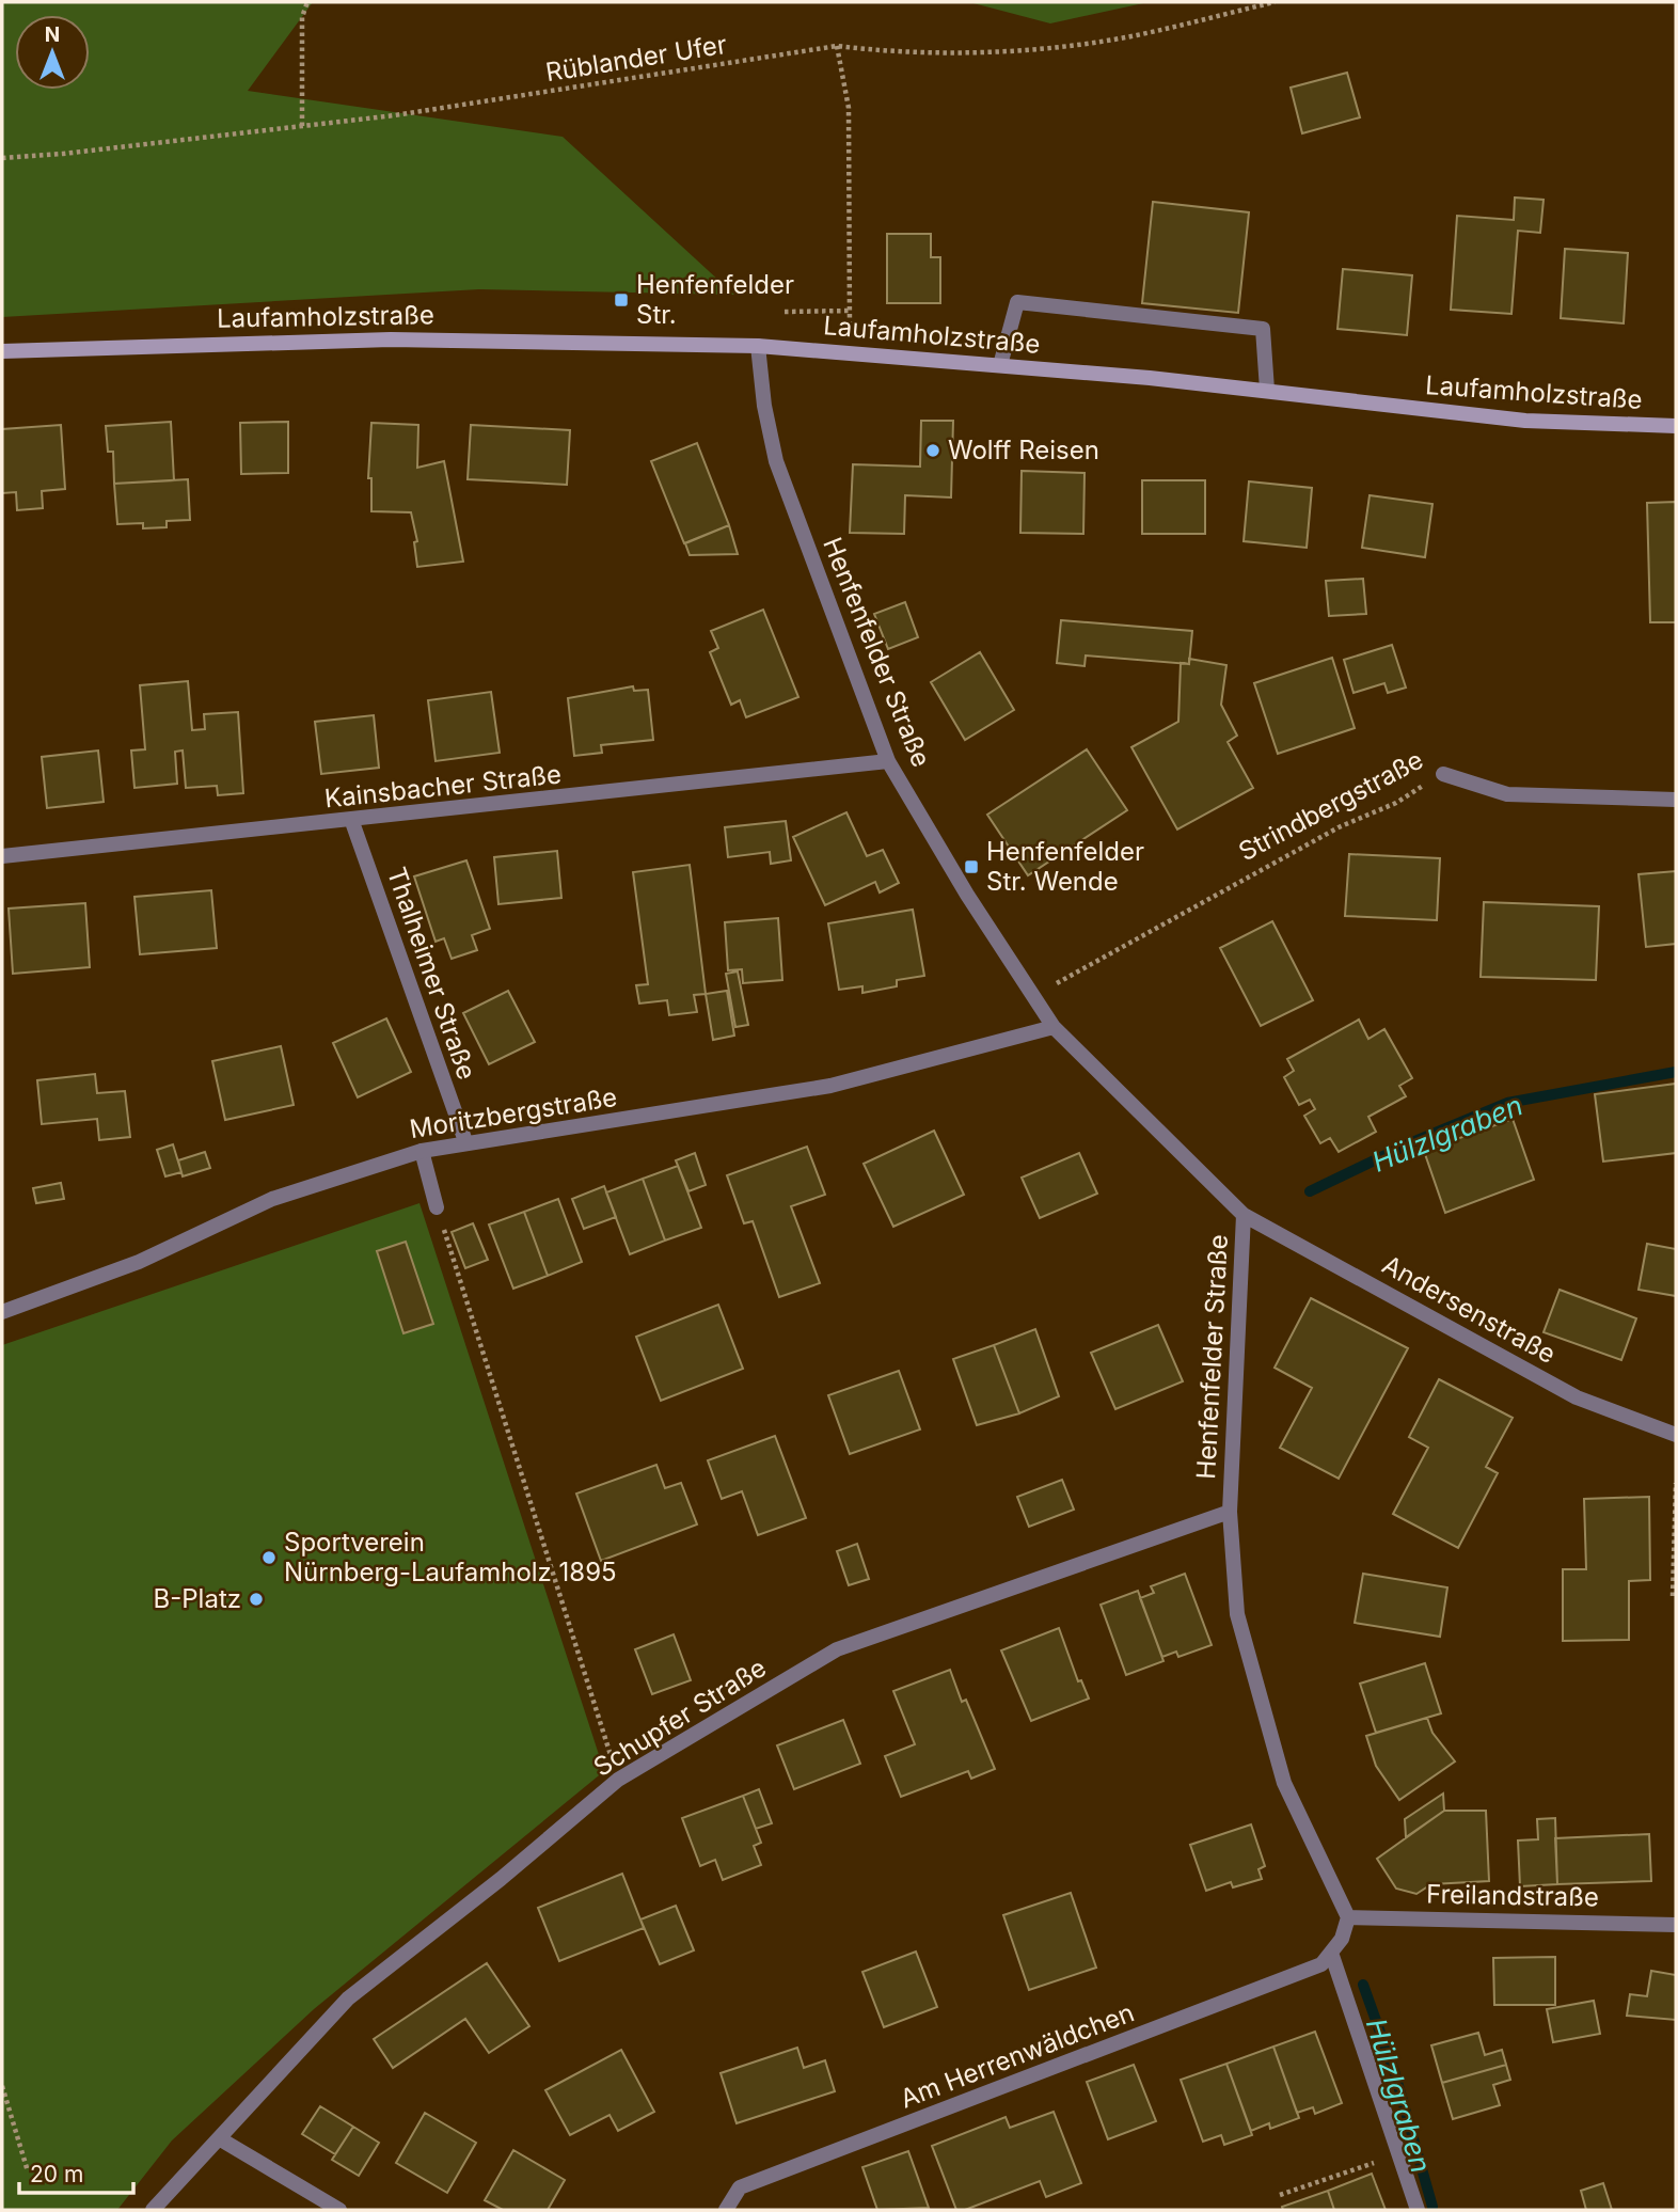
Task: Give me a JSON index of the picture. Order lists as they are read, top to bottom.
{
  "streets": {
    "main road": ["Laufamholzstraße"],
    "street": [
      "Henfenfelder Straße",
      "Kainsbacher Straße",
      "Strindbergstraße",
      "Thalheimer Straße",
      "Moritzbergstraße",
      "Andersenstraße",
      "Schupfer Straße",
      "Freilandstraße",
      "Am Herrenwäldchen"
    ],
    "path": ["Rüblander Ufer"]
  },
  "crossings": [
    ["Laufamholzstraße", "Henfenfelder Straße"],
    ["Henfenfelder Straße", "Kainsbacher Straße"],
    ["Henfenfelder Straße", "Strindbergstraße"],
    ["Henfenfelder Straße", "Moritzbergstraße"],
    ["Henfenfelder Straße", "Andersenstraße"],
    ["Henfenfelder Straße", "Schupfer Straße"],
    ["Henfenfelder Straße", "Freilandstraße"],
    ["Kainsbacher Straße", "Thalheimer Straße"],
    ["Thalheimer Straße", "Moritzbergstraße"]
  ],
  "water": ["Hülzlgraben"],
  "places": {
    "transit": ["Henfenfelder Str.", "Henfenfelder Str. Wende"],
    "other": ["Wolff Reisen", "Sportverein Nürnberg-Laufamholz 1895", "B-Platz"]
  },
  "scale_bar": "20 m",
  "north": "top"
}
